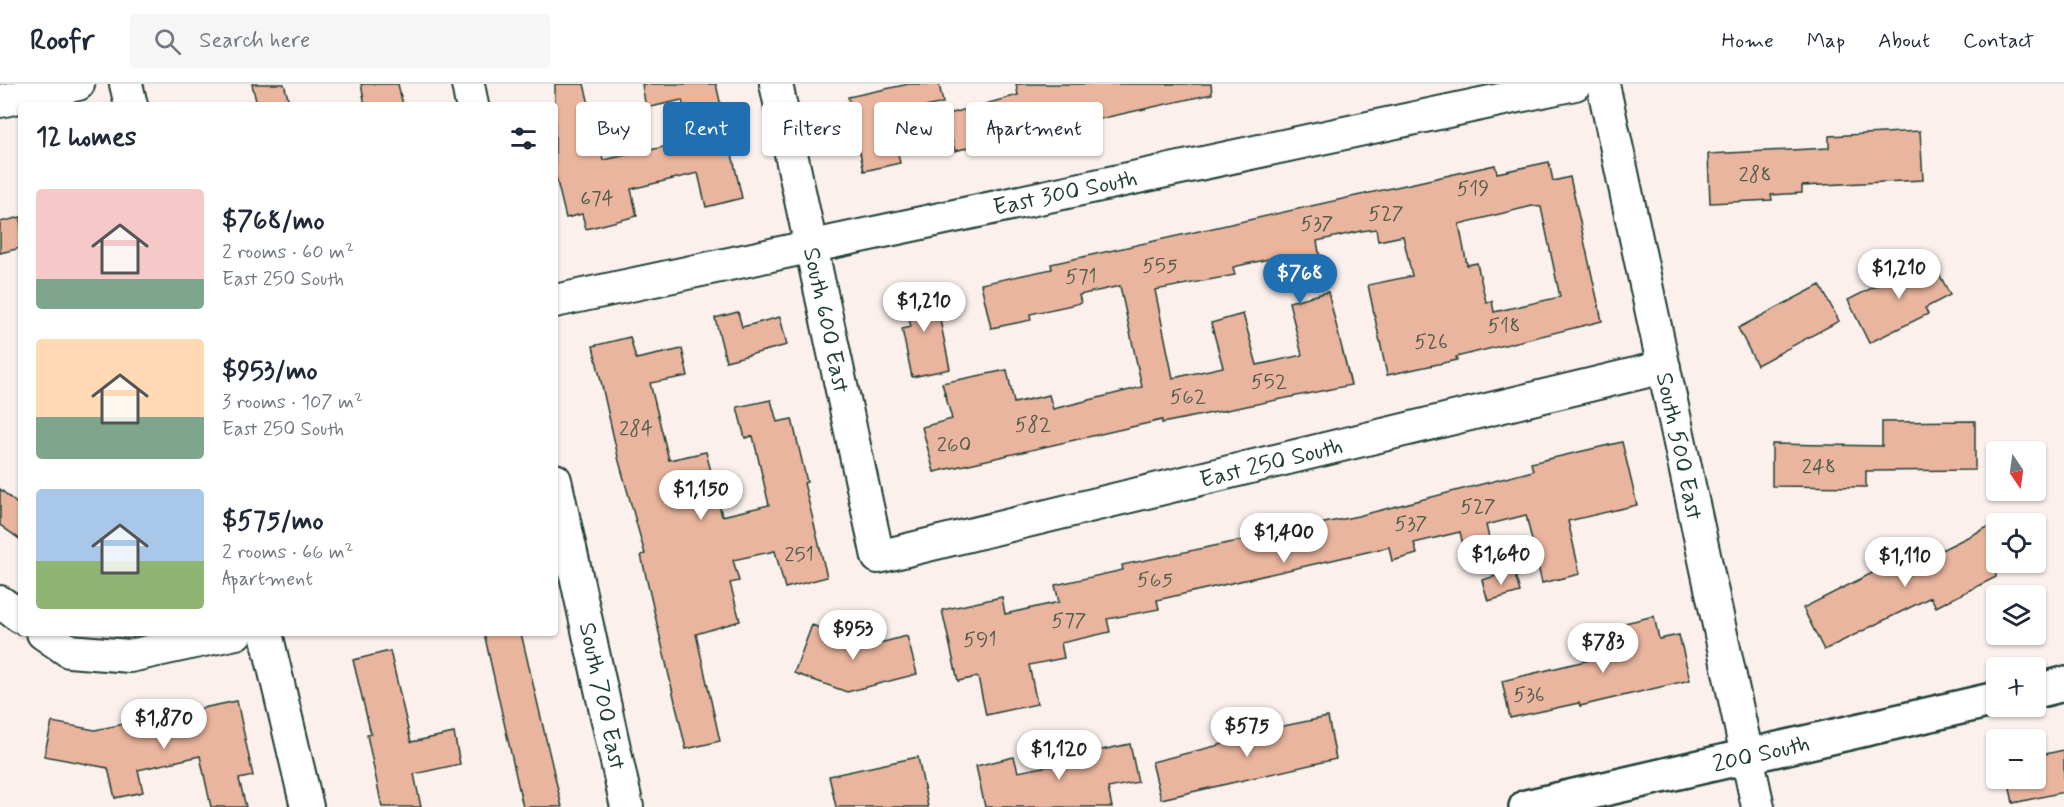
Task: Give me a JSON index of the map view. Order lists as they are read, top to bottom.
{
  "streets": {
    "street": [
      "East 300 South",
      "South 600 East",
      "South 500 East",
      "East 250 South",
      "South 700 East",
      "200 South"
    ]
  },
  "crossings": [
    ["East 300 South", "South 600 East"],
    ["South 600 East", "East 250 South"],
    ["South 500 East", "East 250 South"],
    ["South 500 East", "200 South"]
  ],
  "house_numbers": [
    "288",
    "519",
    "674",
    "527",
    "537",
    "555",
    "571",
    "518",
    "526",
    "552",
    "562",
    "582",
    "284",
    "260",
    "248",
    "527",
    "537",
    "251",
    "565",
    "577",
    "591",
    "536"
  ],
  "north": "bottom",
  "page": {
    "header": "Roofr",
    "search": "Search here",
    "nav": [
      "Home",
      "Map",
      "About",
      "Contact"
    ],
    "chip": [
      "Buy",
      "Rent",
      "Filters",
      "New",
      "Apartment"
    ],
    "heading": "12 homes",
    "list": [
      {
        "name": "$768/mo",
        "note": "2 rooms · 60 m² · East 250 South"
      },
      {
        "name": "$953/mo",
        "note": "3 rooms · 107 m² · East 250 South"
      },
      {
        "name": "$575/mo",
        "note": "2 rooms · 66 m² · Apartment"
      }
    ],
    "price": [
      "$1,210",
      "$768",
      "$1,210",
      "$1,150",
      "$1,400",
      "$1,640",
      "$1,110",
      "$953",
      "$783",
      "$1,870",
      "$575",
      "$1,120"
    ],
    "map_buttons": ["+", "−"]
  }
}
